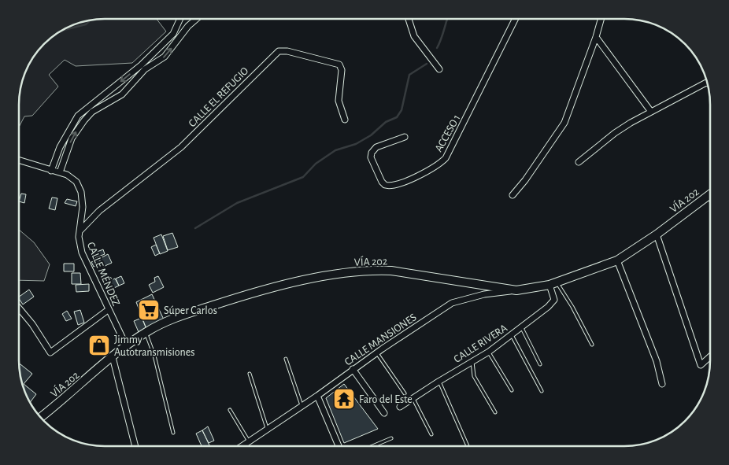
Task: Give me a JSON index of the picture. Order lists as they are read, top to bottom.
{
  "streets": {
    "main road": ["VÍA 202"],
    "street": [
      "CALLE EL REFUGIO",
      "ACCESO 1",
      "CALLE MÉNDEZ",
      "CALLE MANSIONES",
      "CALLE RIVERA"
    ]
  },
  "crossings": [
    ["CALLE EL REFUGIO", "CALLE MÉNDEZ"],
    ["VÍA 202", "CALLE MÉNDEZ"],
    ["VÍA 202", "CALLE MANSIONES"],
    ["VÍA 202", "CALLE RIVERA"]
  ],
  "places": {
    "supermarket": ["Súper Carlos"],
    "shop": ["Jimmy Autotransmisiones"],
    "temple": ["Faro del Este"]
  }
}
